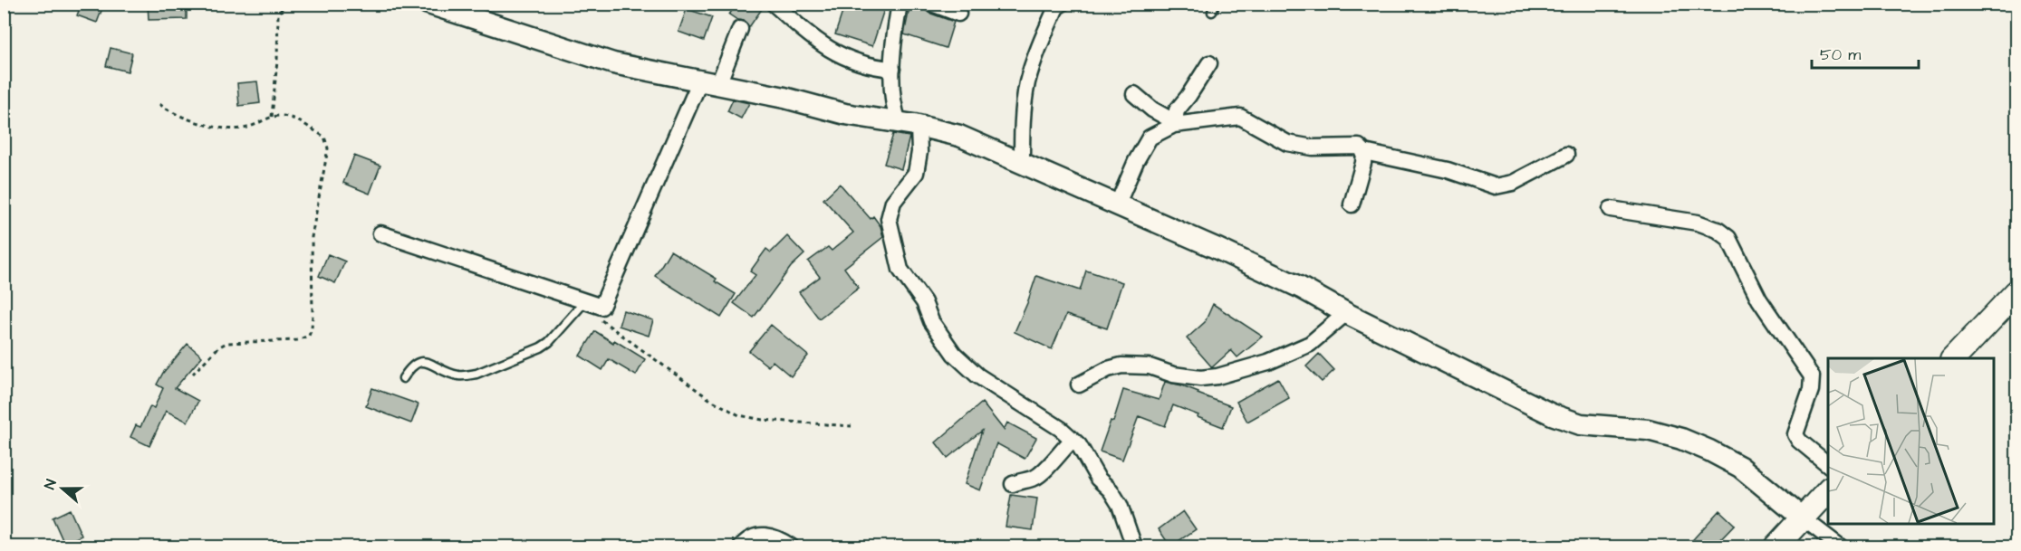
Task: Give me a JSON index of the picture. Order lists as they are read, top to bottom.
{
  "scale_bar": "50 m",
  "north": "left"
}
